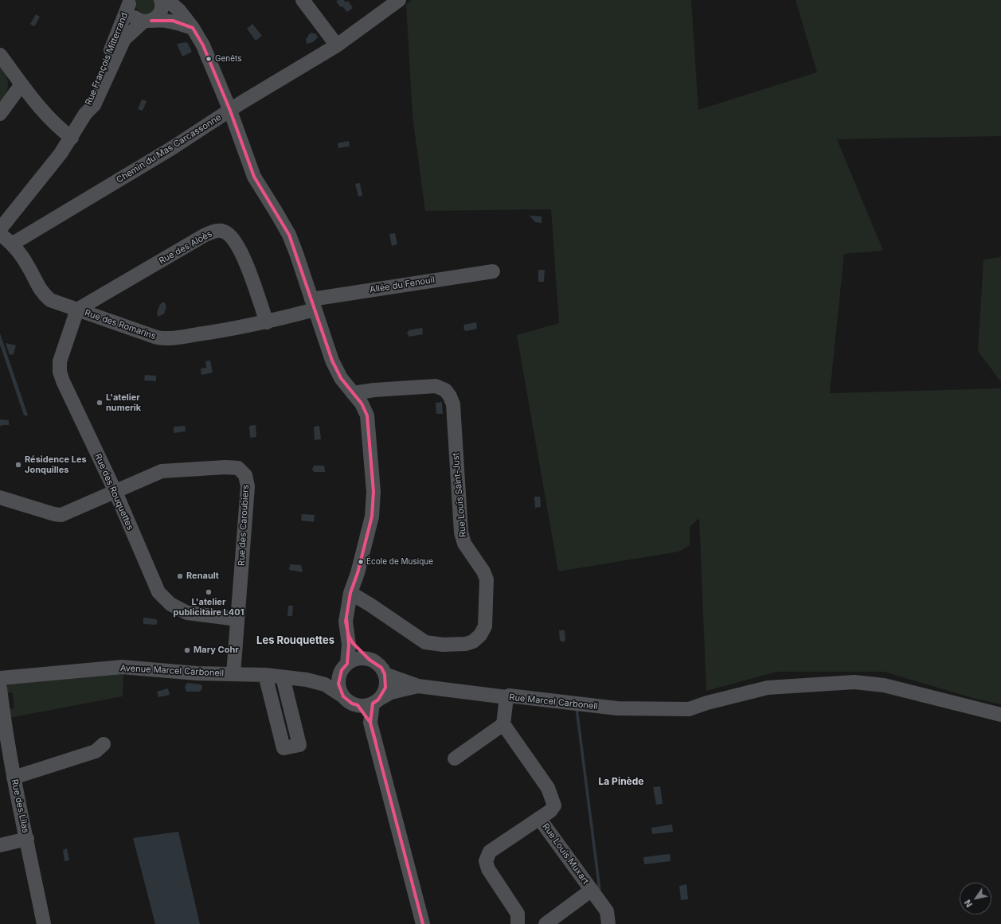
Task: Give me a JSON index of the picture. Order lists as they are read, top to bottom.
{
  "streets": {
    "street": [
      "Rue François Mitterrand",
      "Chemin du Mas Carcassonne",
      "Rue des Aloès",
      "Allée du Fenouil",
      "Rue des Romarins",
      "Rue des Rouquettes",
      "Rue Louis Saint-Just",
      "Rue des Caroubiers",
      "Avenue Marcel Carbonell",
      "Rue Marcel Carbonell",
      "Rue des Lilas",
      "Rue Louis Muxart"
    ]
  },
  "crossings": [
    ["Chemin du Mas Carcassonne", "Rue des Romarins"],
    ["Rue des Aloès", "Rue des Romarins"],
    ["Rue des Aloès", "Rue des Rouquettes"],
    ["Allée du Fenouil", "Rue des Romarins"],
    ["Rue des Romarins", "Rue des Rouquettes"],
    ["Rue des Rouquettes", "Rue des Caroubiers"],
    ["Rue des Caroubiers", "Avenue Marcel Carbonell"],
    ["Avenue Marcel Carbonell", "Rue Marcel Carbonell"]
  ],
  "districts": ["Les Rouquettes", "La Pinède"],
  "places": [
    "Genêts",
    "L'atelier numerik",
    "Résidence Les Jonquilles",
    "École de Musique",
    "Renault",
    "L'atelier publicitaire L401",
    "Mary Cohr"
  ],
  "north": "bottom left"
}
